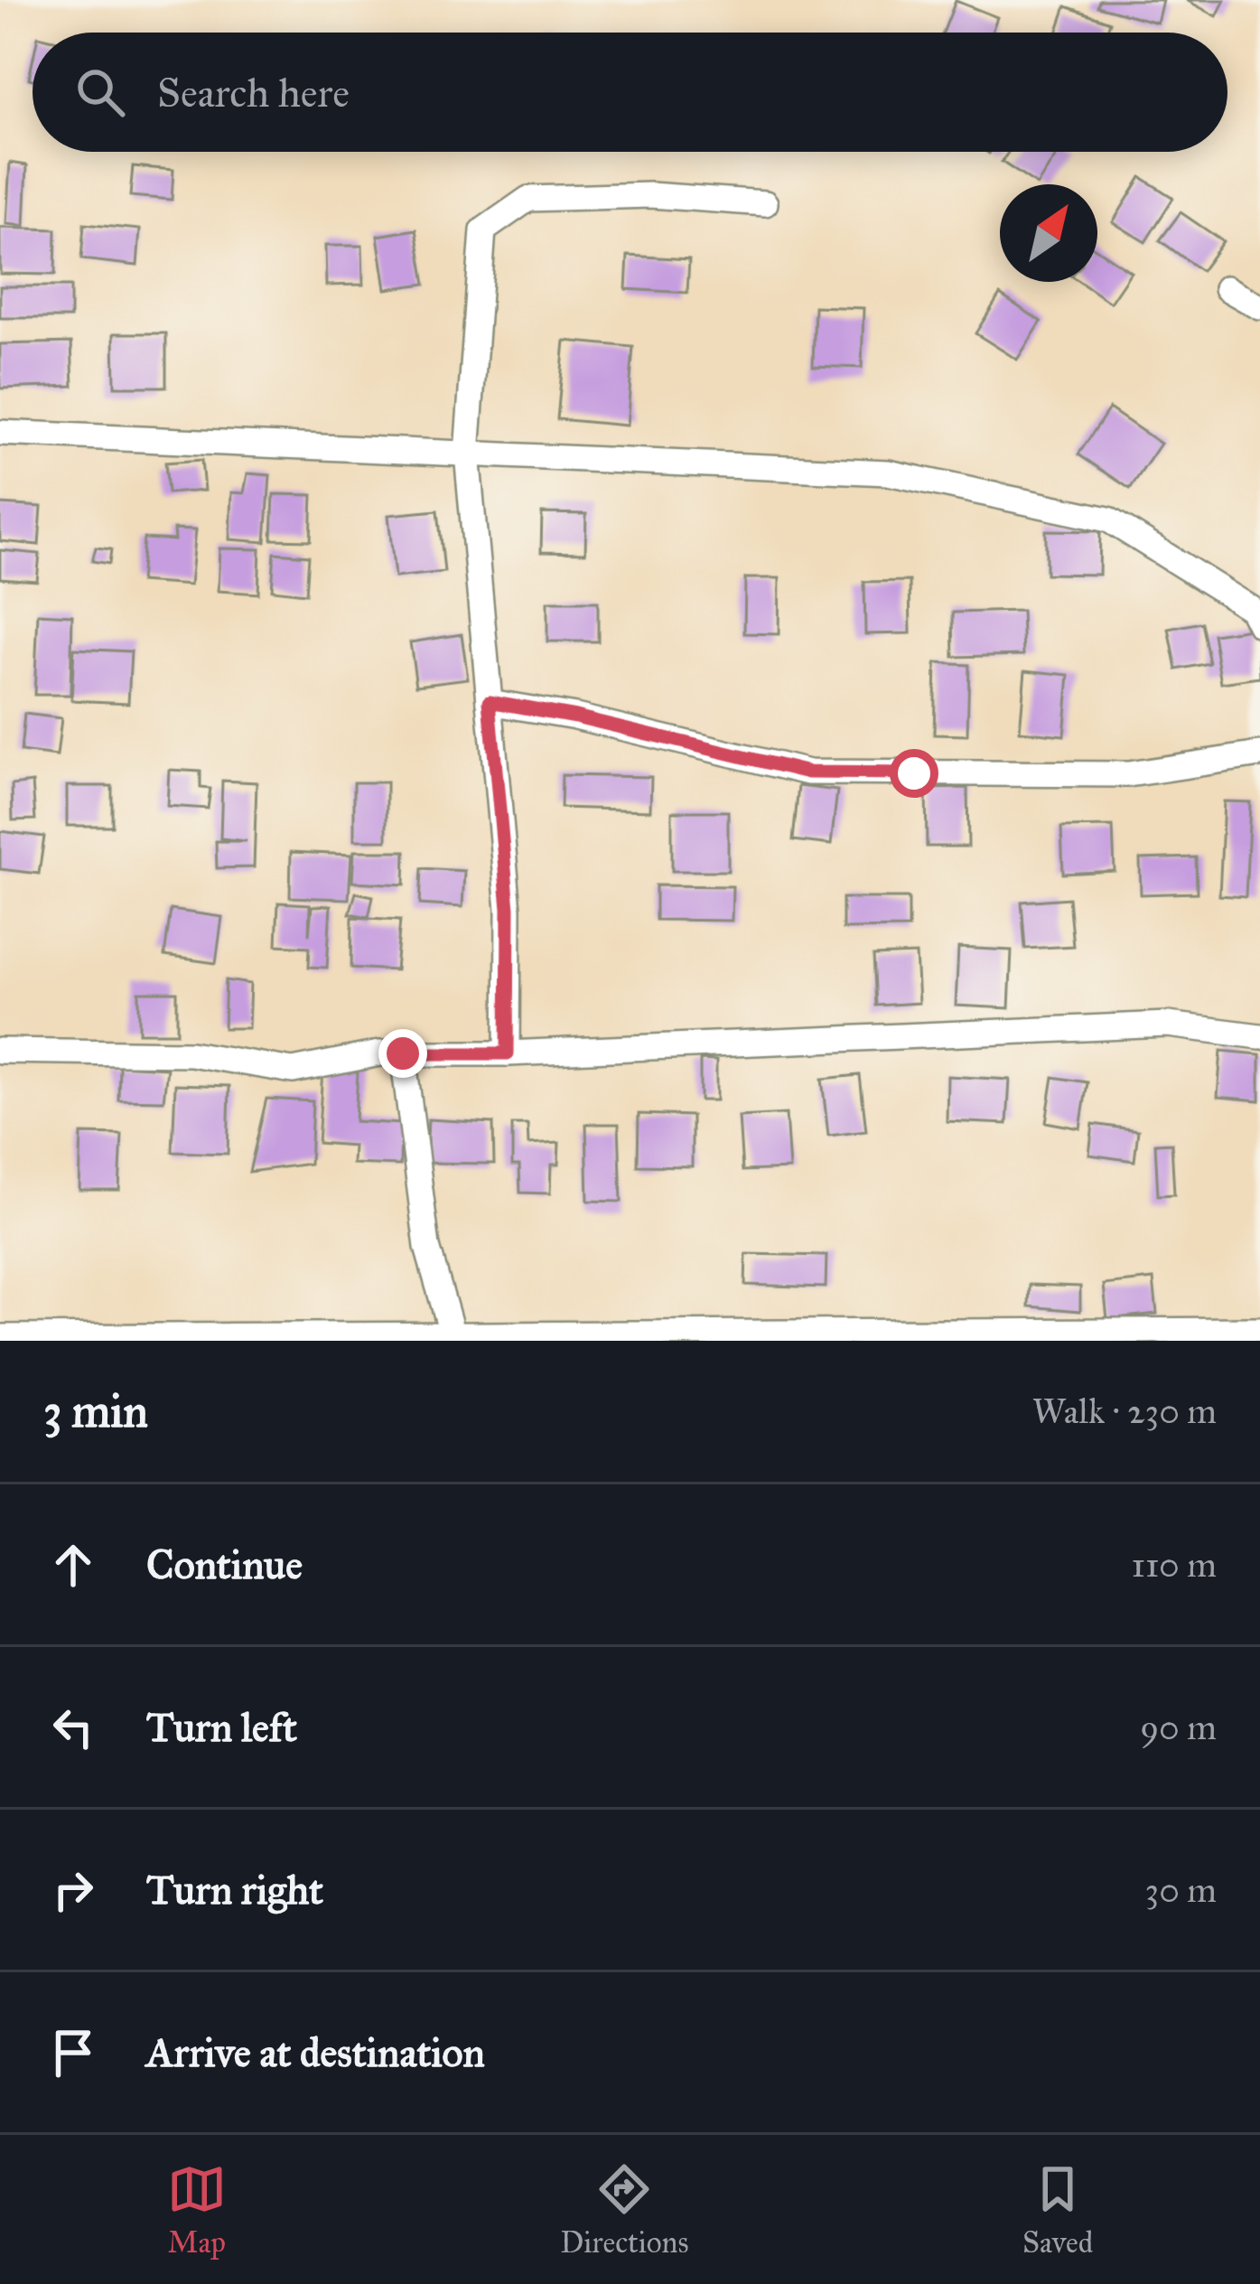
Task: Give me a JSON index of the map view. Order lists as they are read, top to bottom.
{
  "north": "top right",
  "page": {
    "search": "Search here",
    "heading": ["3 min", "Walk · 230 m"],
    "list": [
      ["Continue", "110 m"],
      ["Turn left", "90 m"],
      ["Turn right", "30 m"],
      "Arrive at destination"
    ],
    "nav": ["Map", "Directions", "Saved"]
  }
}
